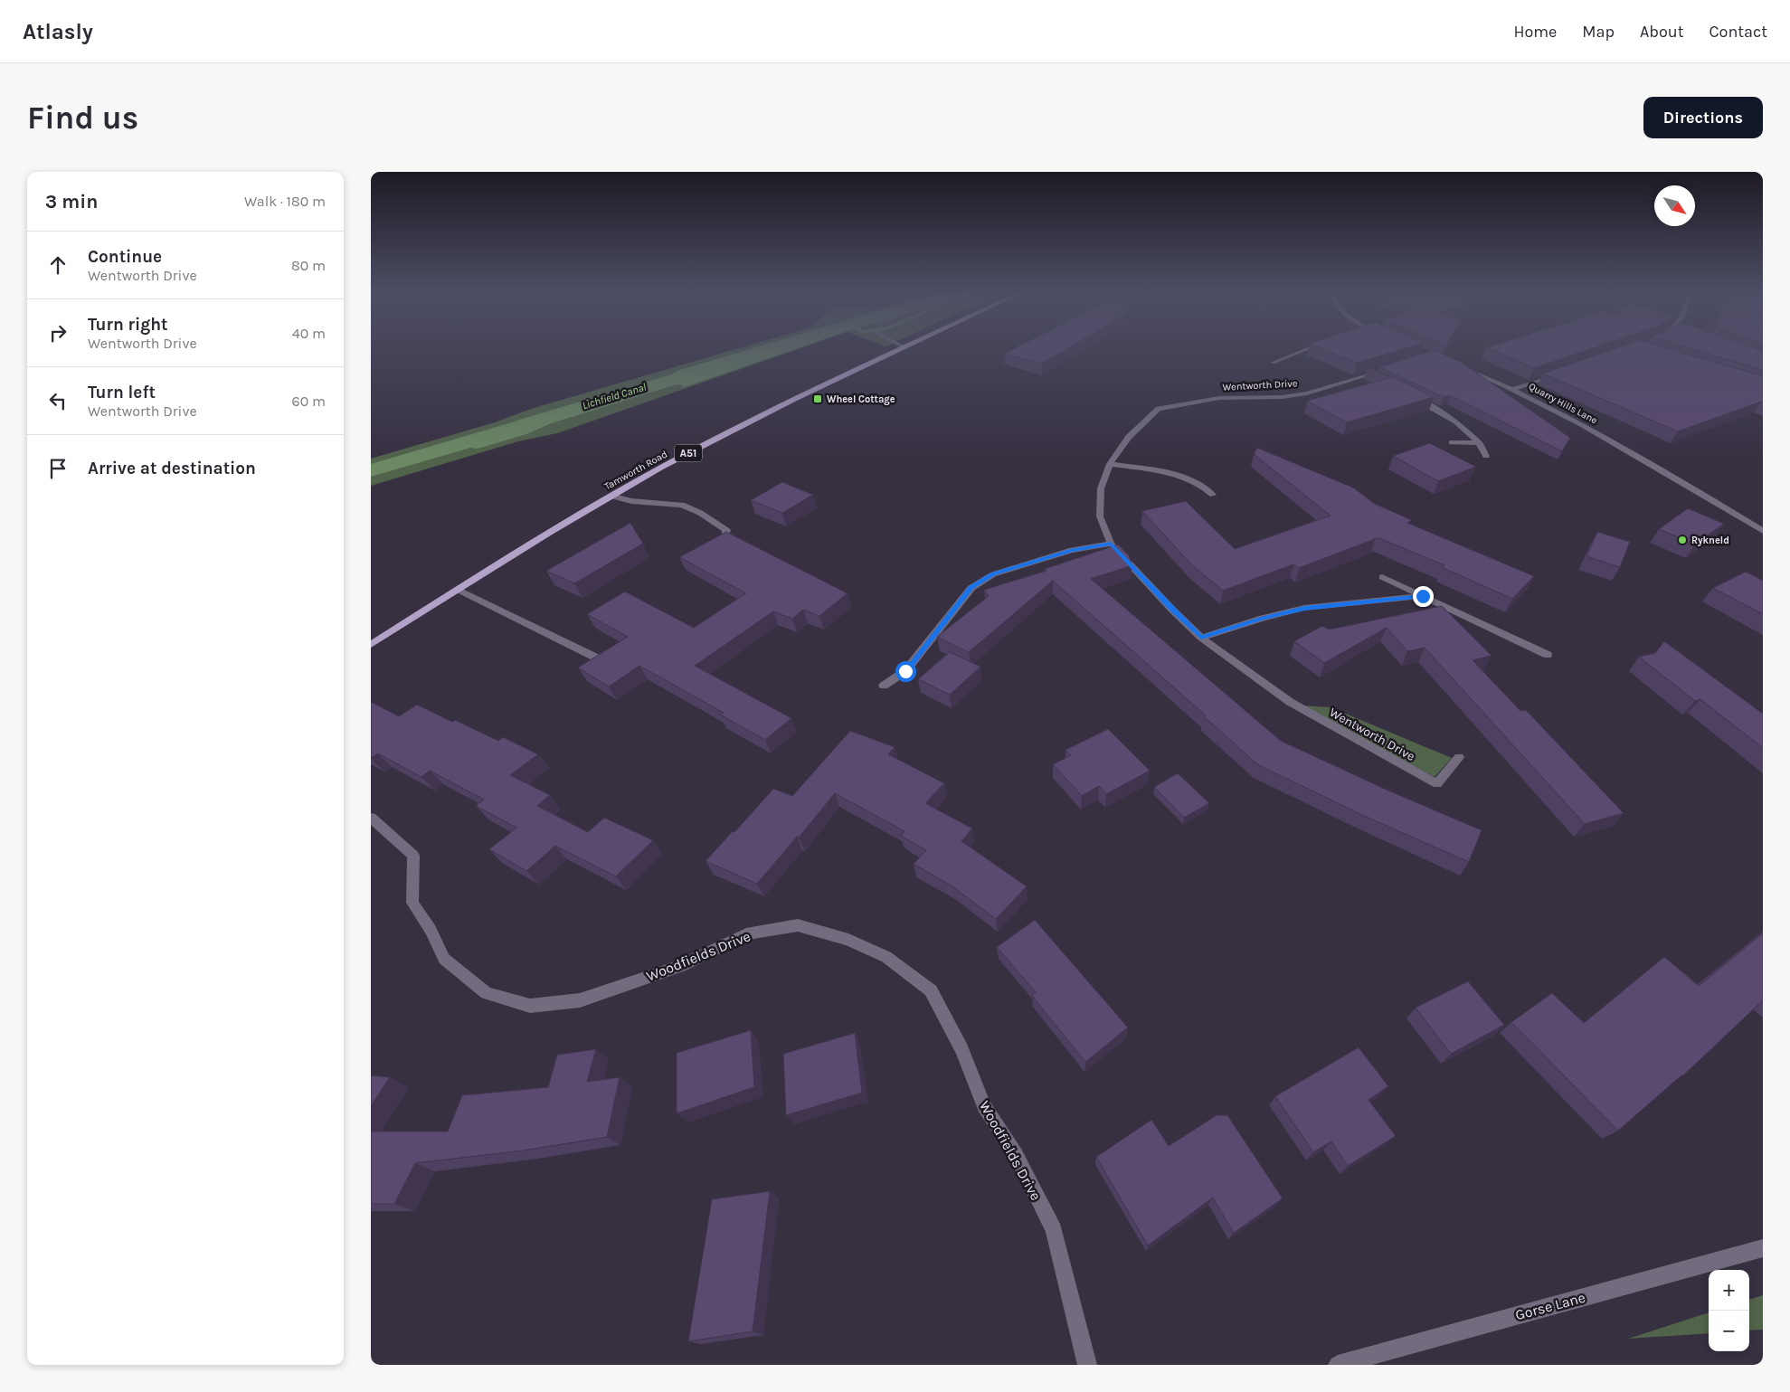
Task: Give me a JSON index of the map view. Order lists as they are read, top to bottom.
{
  "streets": {
    "main road": ["A51", "Tamworth Road"],
    "street": [
      "Wentworth Drive",
      "Quarry Hills Lane",
      "Woodfields Drive",
      "Gorse Lane"
    ]
  },
  "water": ["Lichfield Canal"],
  "places": {
    "transit": ["Wheel Cottage"],
    "other": ["Rykneld"]
  },
  "north": "bottom right",
  "page": {
    "header": "Atlasly",
    "nav": [
      "Home",
      "Map",
      "About",
      "Contact"
    ],
    "buttons": "Directions",
    "title": "Find us",
    "heading": ["3 min", "Walk · 180 m"],
    "list": [
      ["Continue", "Wentworth Drive", "80 m"],
      ["Turn right", "Wentworth Drive", "40 m"],
      ["Turn left", "Wentworth Drive", "60 m"],
      "Arrive at destination"
    ],
    "map_buttons": ["+", "−"]
  }
}
